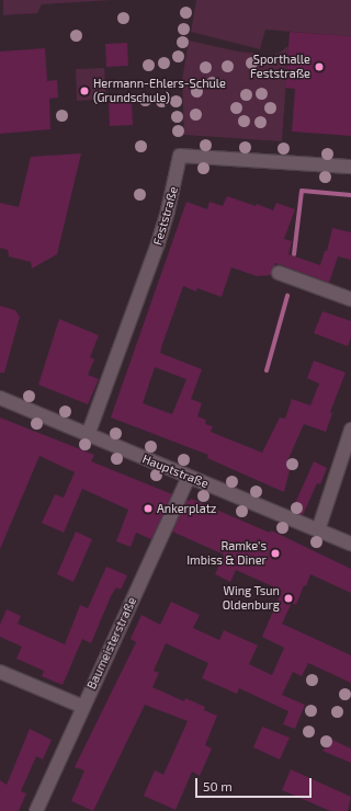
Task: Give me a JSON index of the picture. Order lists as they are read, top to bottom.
{
  "streets": {
    "street": ["Feststraße", "Hauptstraße", "Baumeisterstraße"]
  },
  "crossings": [
    ["Feststraße", "Hauptstraße"],
    ["Hauptstraße", "Baumeisterstraße"]
  ],
  "places": [
    "Sporthalle Feststraße",
    "Hermann-Ehlers-Schule (Grundschule)",
    "Ankerplatz",
    "Ramke's Imbiss & Diner",
    "Wing Tsun Oldenburg"
  ],
  "scale_bar": "50 m"
}
